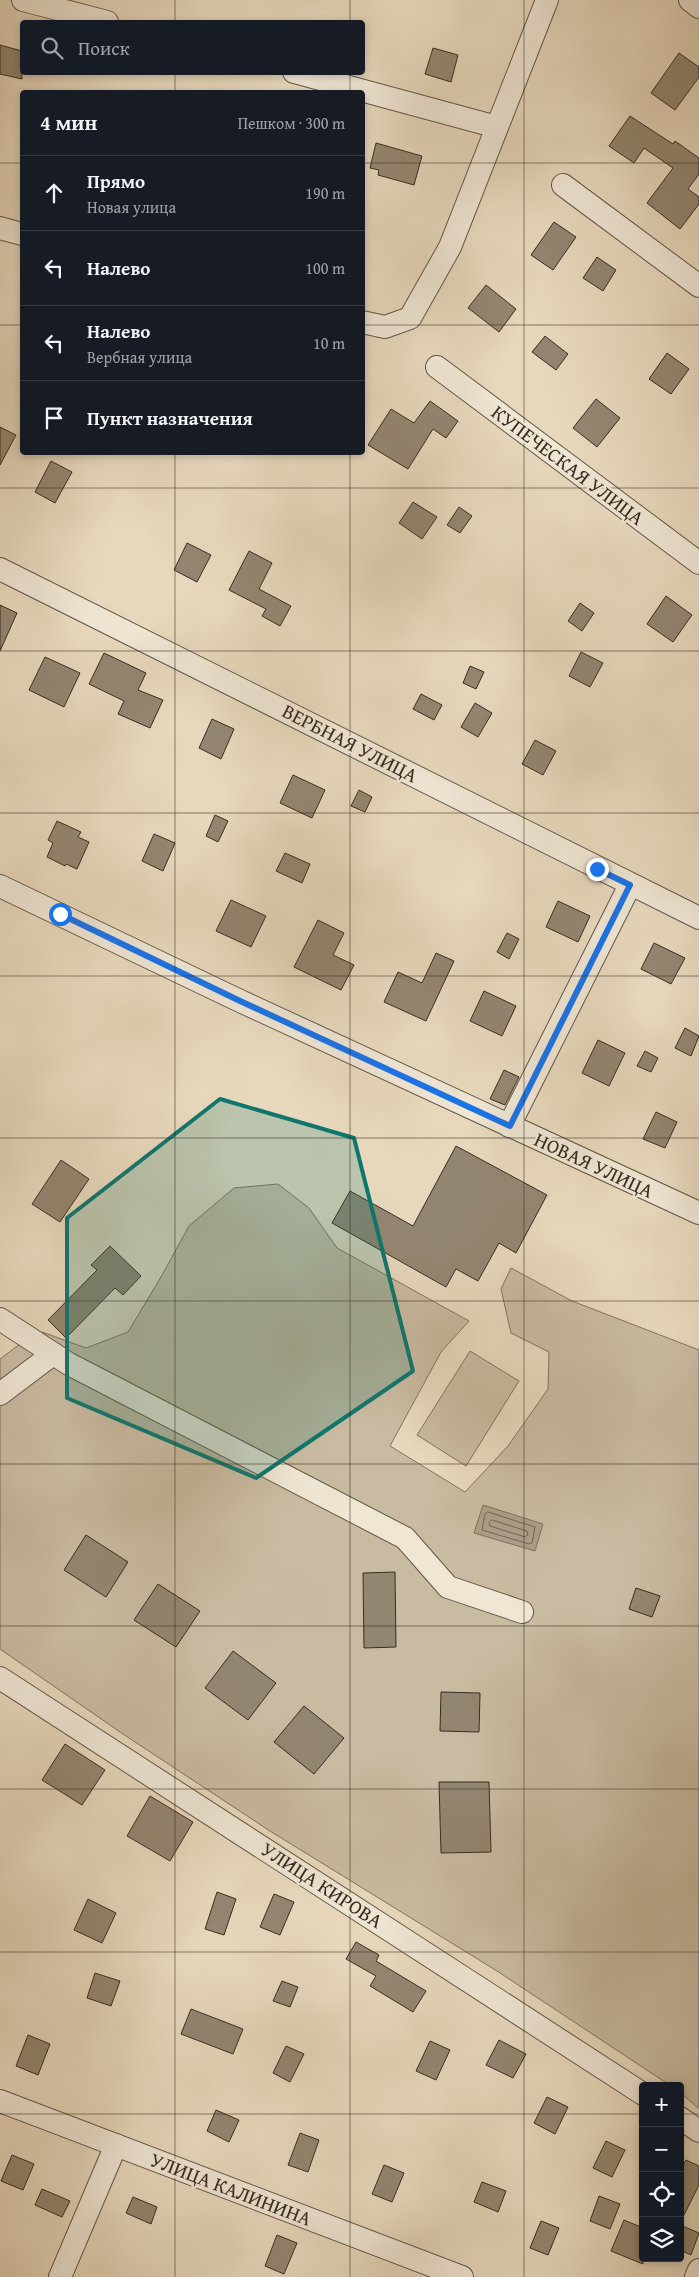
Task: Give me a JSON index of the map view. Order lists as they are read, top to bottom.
{
  "streets": {
    "street": [
      "КУПЕЧЕСКАЯ УЛИЦА",
      "ВЕРБНАЯ УЛИЦА",
      "НОВАЯ УЛИЦА",
      "УЛИЦА КИРОВА",
      "УЛИЦА КАЛИНИНА"
    ]
  },
  "page": {
    "search": "Поиск",
    "heading": ["4 мин", "Пешком · 300 m"],
    "list": [
      ["Прямо", "Новая улица", "190 m"],
      ["Налево", "100 m"],
      ["Налево", "Вербная улица", "10 m"],
      "Пункт назначения"
    ],
    "map_buttons": ["+", "−"]
  }
}
